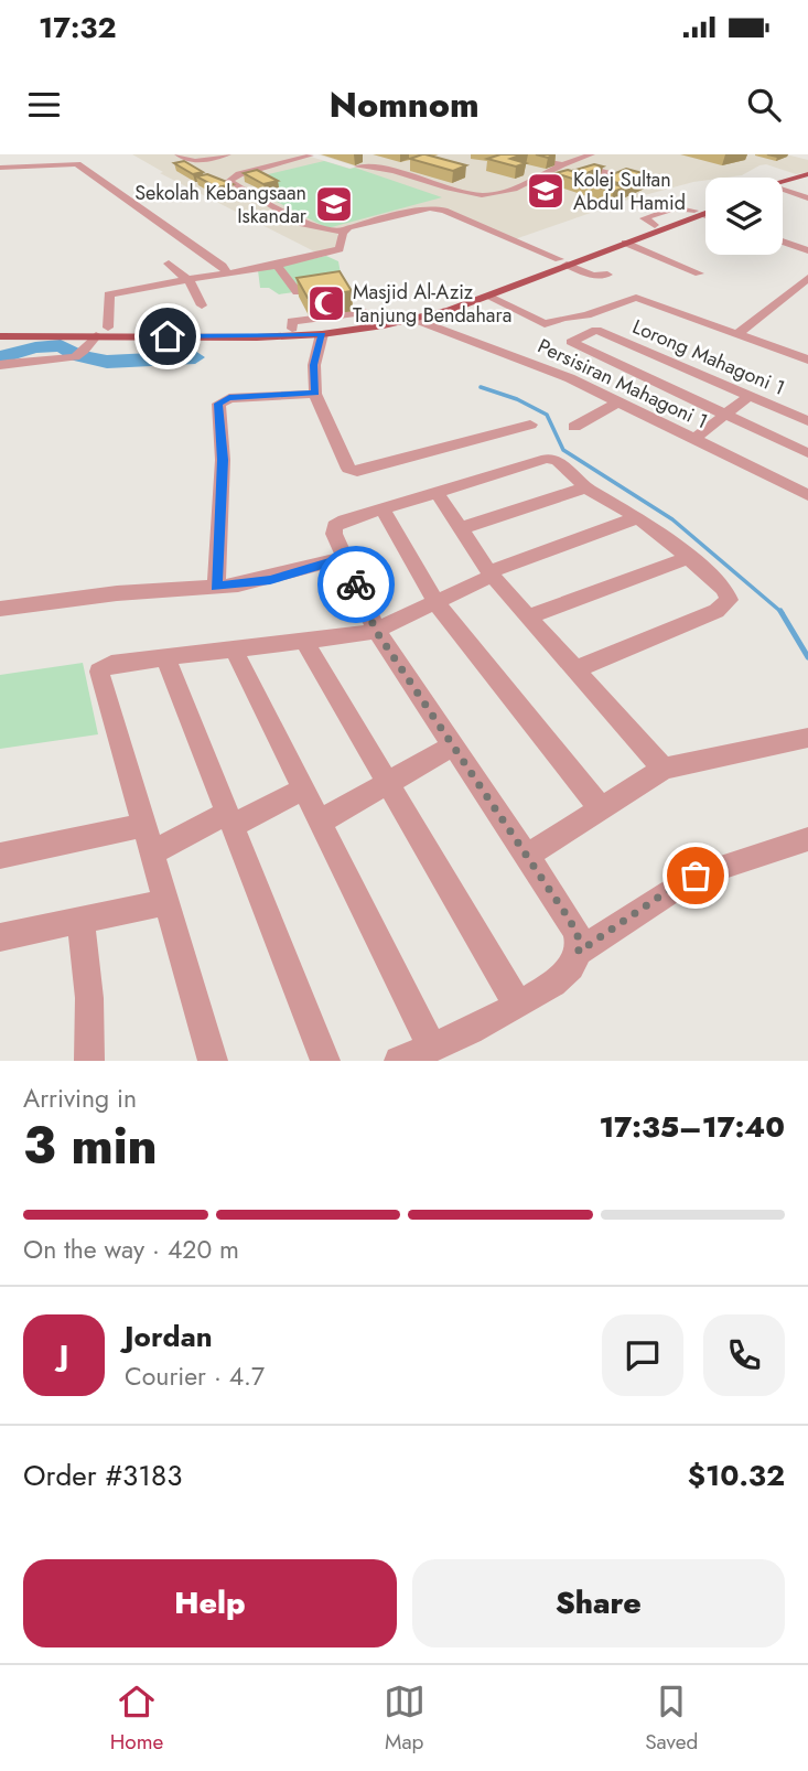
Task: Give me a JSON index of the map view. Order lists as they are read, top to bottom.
{
  "streets": {
    "street": ["Lorong Mahagoni 1", "Persisiran Mahagoni 1"]
  },
  "places": {
    "school or university": ["Kolej Sultan Abdul Hamid", "Sekolah Kebangsaan Iskandar"],
    "mosque": ["Masjid Al-Aziz Tanjung Bendahara"]
  },
  "page": {
    "status": "17:32",
    "header": "Nomnom",
    "heading": ["3 min", "Arriving in", "17:35–17:40"],
    "panel": [
      "Jordan",
      "Courier · 4.7",
      "Order #3183",
      "$10.32"
    ],
    "bar": "On the way · 420 m",
    "round": "J",
    "buttons": ["Help", "Share"],
    "tabs": ["Home", "Map", "Saved"]
  }
}
